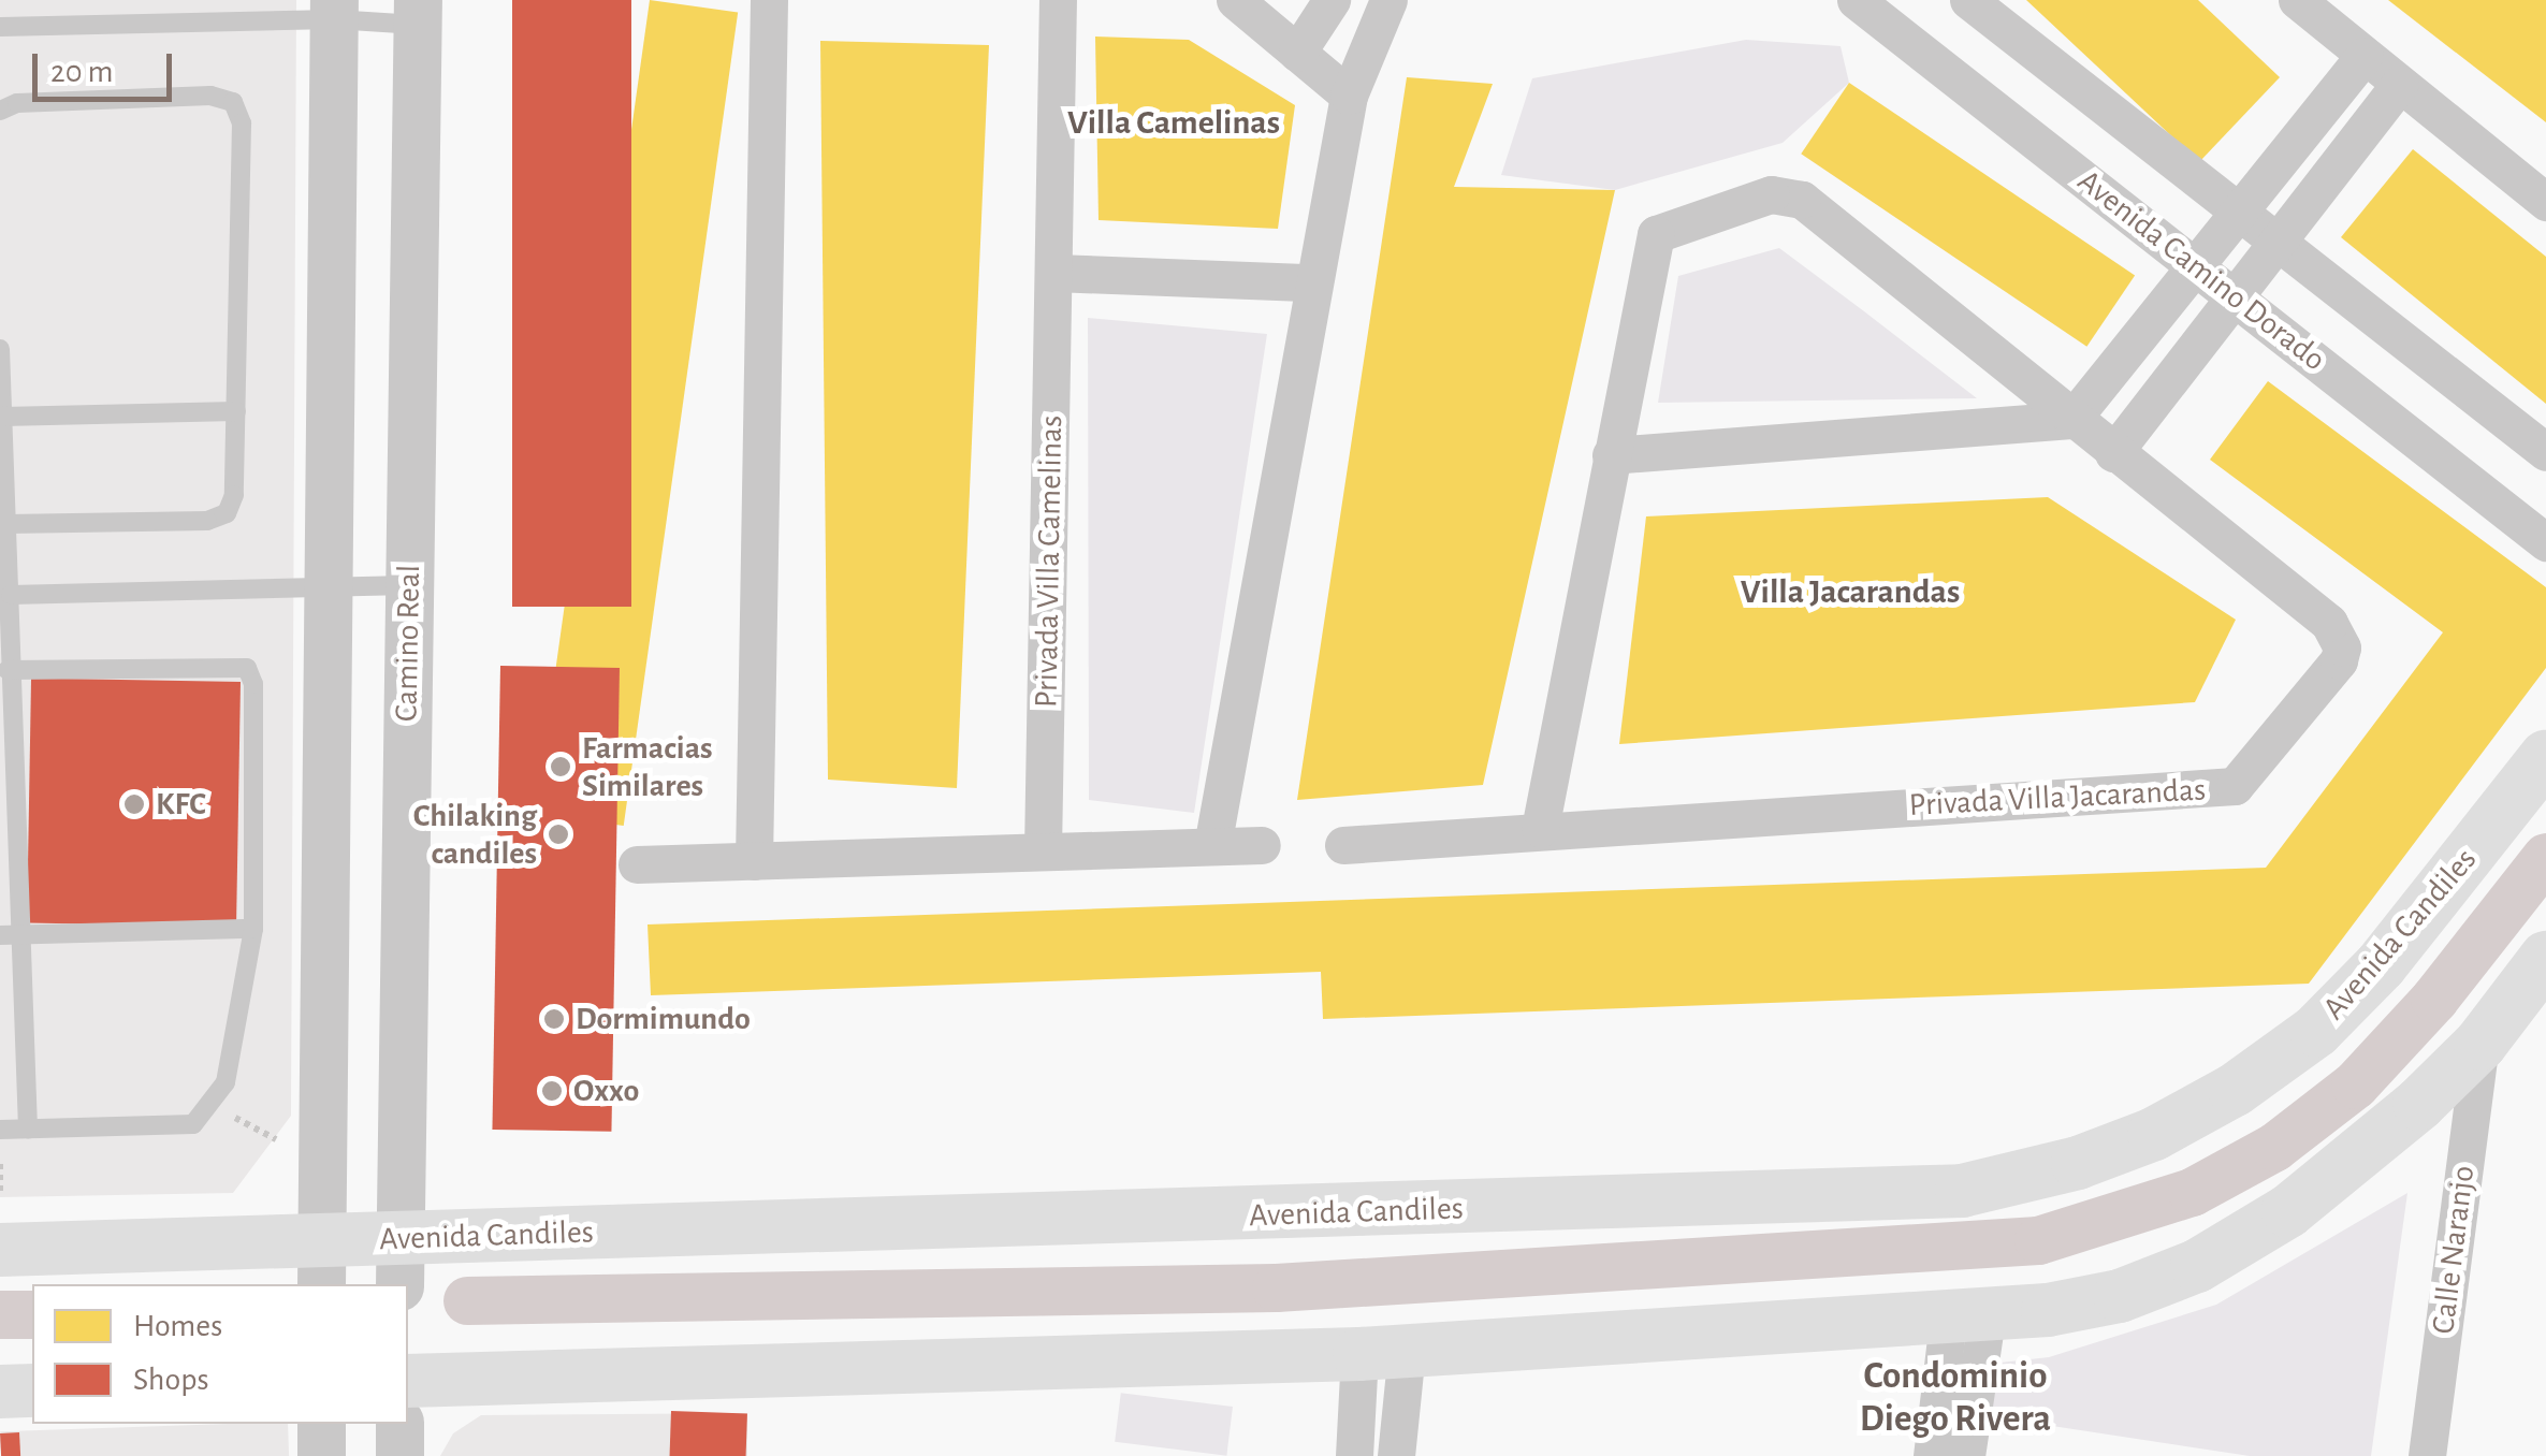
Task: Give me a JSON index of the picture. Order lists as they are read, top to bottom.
{
  "streets": {
    "main road": ["Avenida Candiles"],
    "street": [
      "Avenida Camino Dorado",
      "Privada Villa Camelinas",
      "Camino Real",
      "Privada Villa Jacarandas",
      "Calle Naranjo"
    ]
  },
  "crossings": [
    ["Camino Real", "Avenida Candiles"]
  ],
  "districts": ["Villa Camelinas", "Villa Jacarandas", "Condominio Diego Rivera"],
  "places": [
    "Farmacias Similares",
    "KFC",
    "Chilaking candiles",
    "Dormimundo",
    "Oxxo"
  ],
  "legend": ["Homes", "Shops"],
  "scale_bar": "20 m"
}
